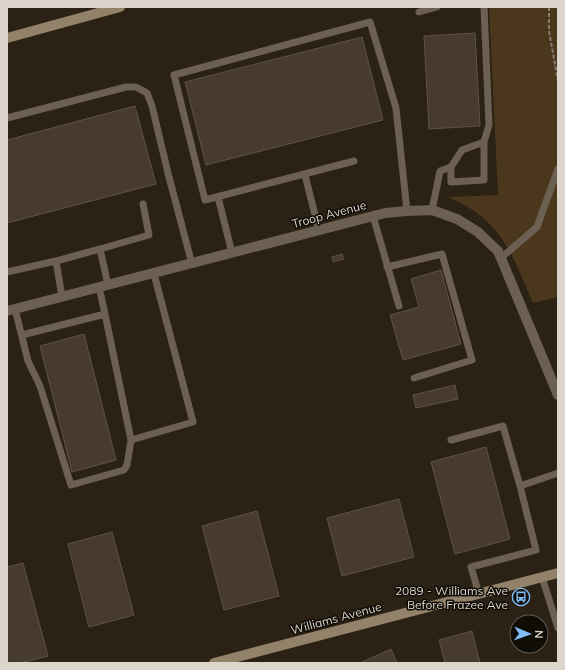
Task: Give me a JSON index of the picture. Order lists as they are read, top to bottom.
{
  "streets": {
    "street": ["Troop Avenue", "Williams Avenue"]
  },
  "places": {
    "bus stop": ["2089 - Williams Ave Before Frazee Ave"]
  },
  "north": "right"
}
